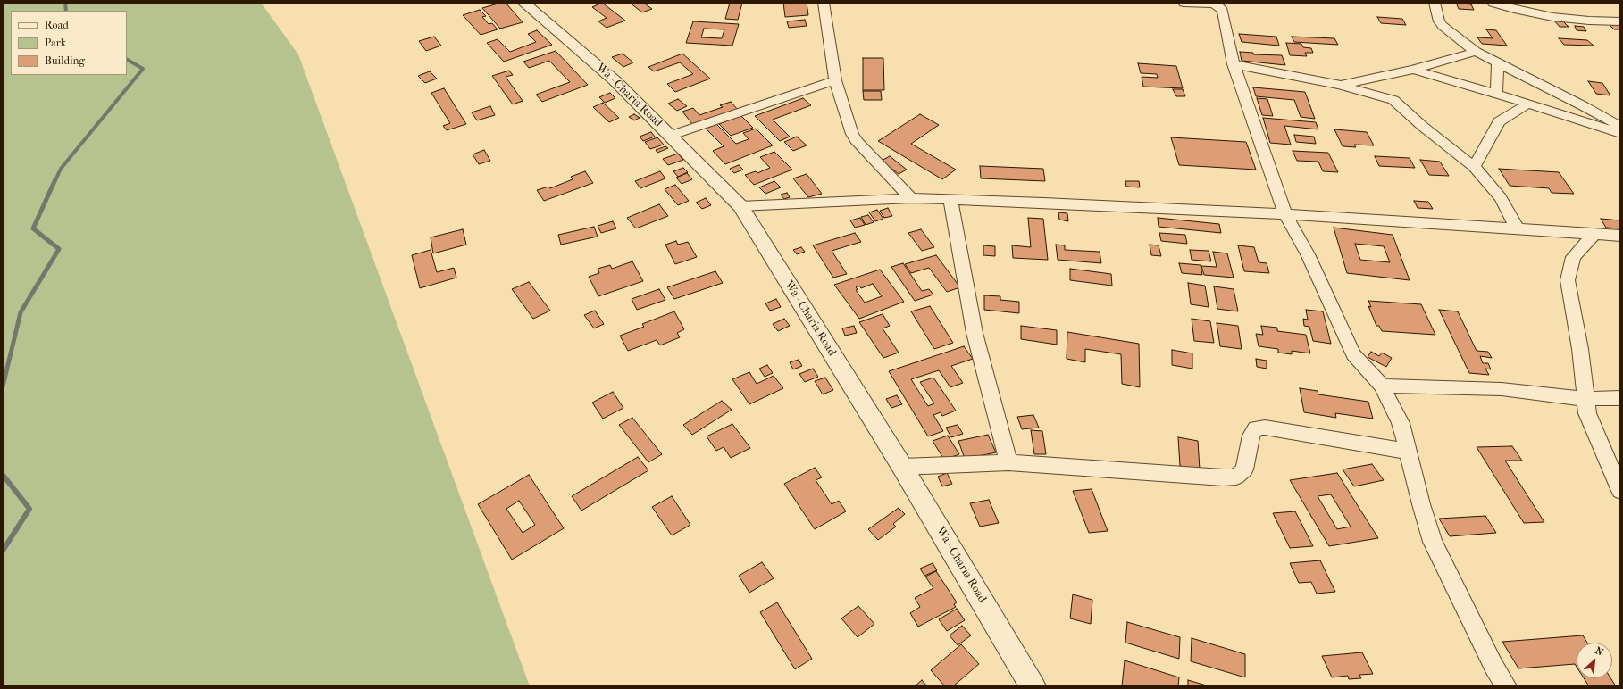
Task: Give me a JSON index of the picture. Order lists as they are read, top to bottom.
{
  "streets": {
    "street": ["Wa - Charia Road"]
  },
  "legend": ["Road", "Park", "Building"],
  "north": "top right"
}
